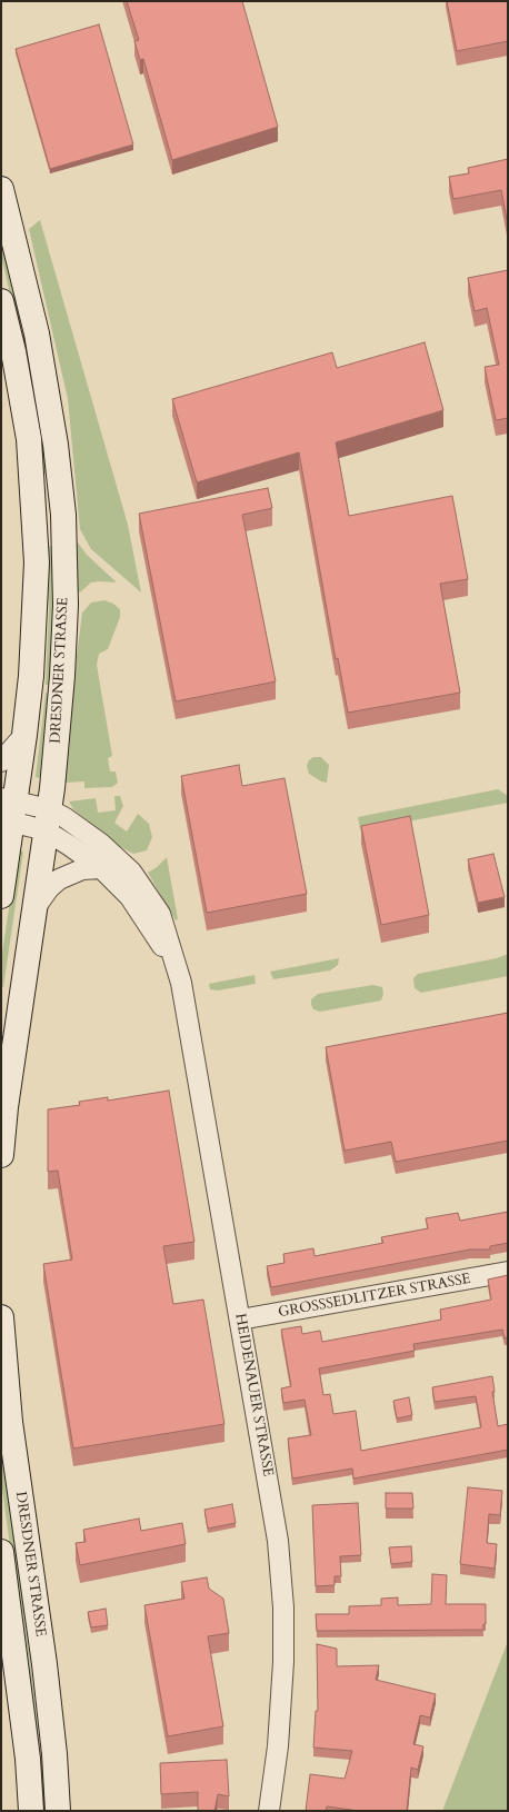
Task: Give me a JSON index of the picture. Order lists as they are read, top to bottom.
{
  "streets": {
    "main road": ["DRESDNER STRASSE"],
    "street": ["GROSSSEDLITZER STRASSE", "HEIDENAUER STRASSE"]
  },
  "crossings": [
    ["DRESDNER STRASSE", "HEIDENAUER STRASSE"],
    ["GROSSSEDLITZER STRASSE", "HEIDENAUER STRASSE"]
  ]
}
